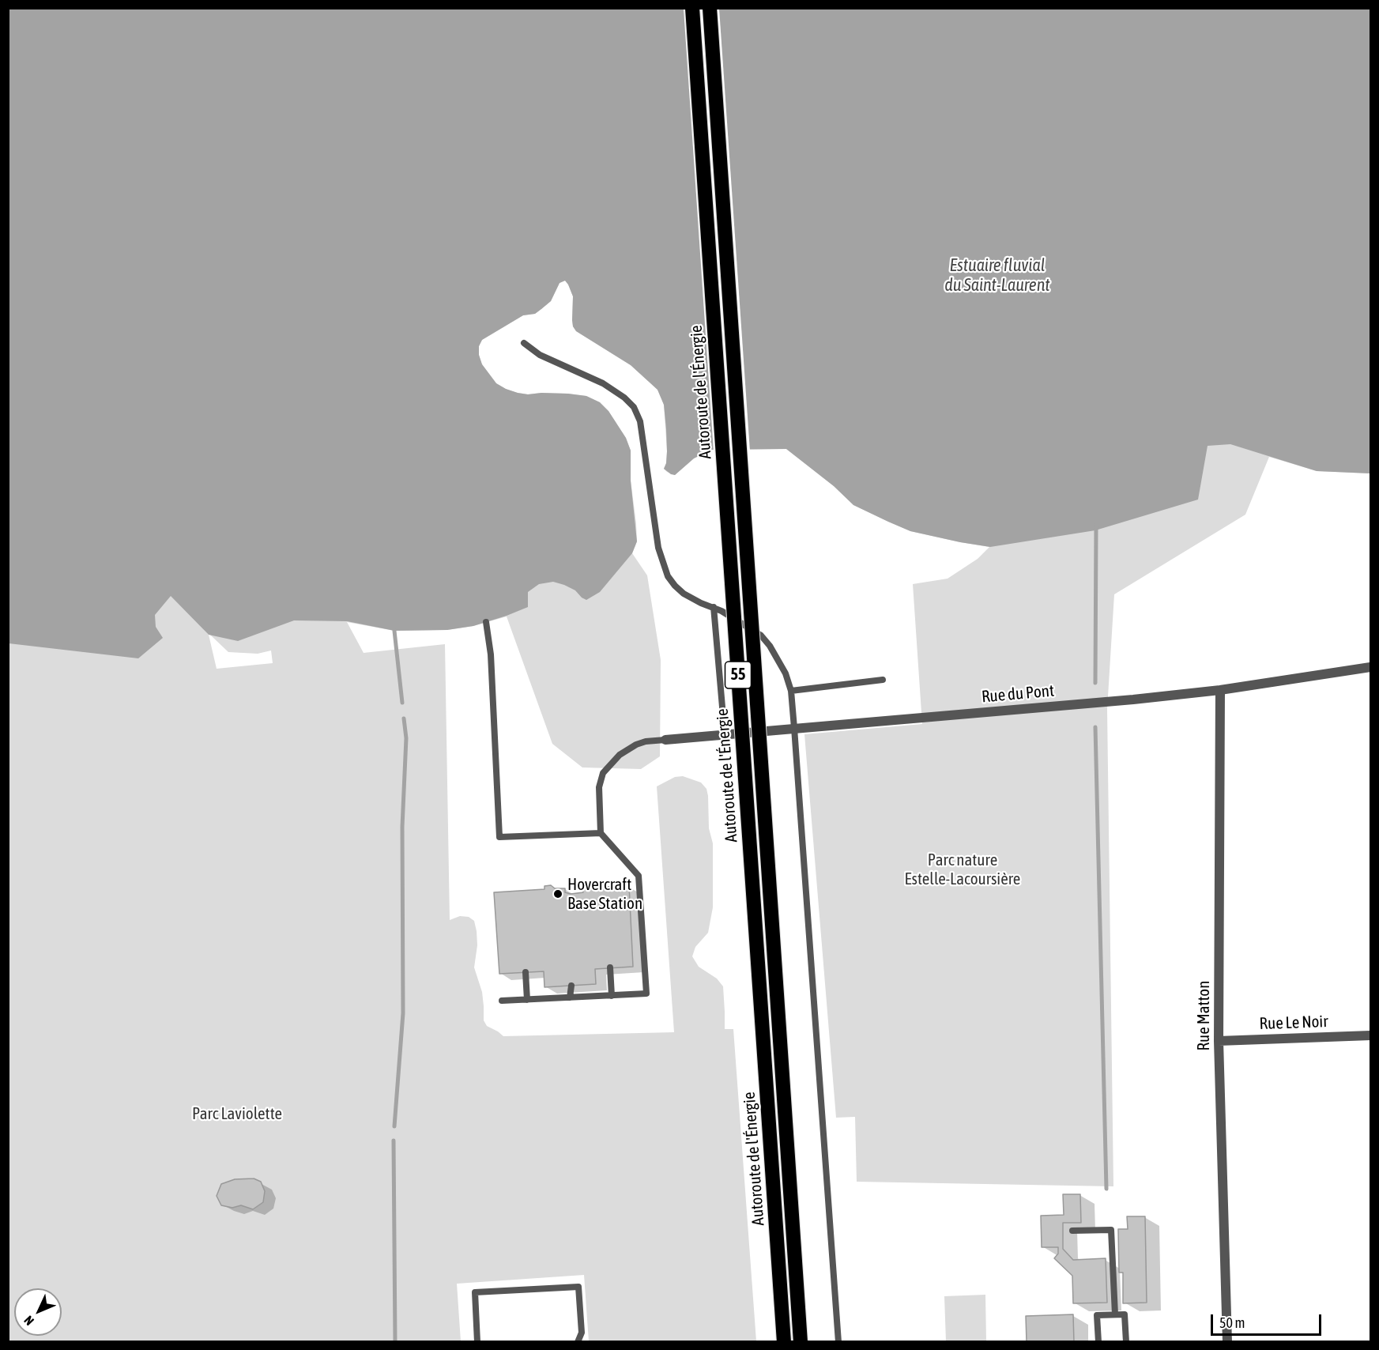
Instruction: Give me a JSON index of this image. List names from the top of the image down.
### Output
{
  "streets": {
    "highway": ["Autoroute de l'Énergie", "55"],
    "street": ["Rue du Pont", "Rue Matton", "Rue Le Noir"]
  },
  "crossings": [
    ["Rue du Pont", "Rue Matton"],
    ["Rue Matton", "Rue Le Noir"]
  ],
  "water": ["Estuaire fluvial du Saint-Laurent"],
  "parks": ["Parc nature Estelle-Lacoursière", "Parc Laviolette"],
  "places": ["Hovercraft Base Station"],
  "scale_bar": "50 m",
  "north": "bottom left"
}
